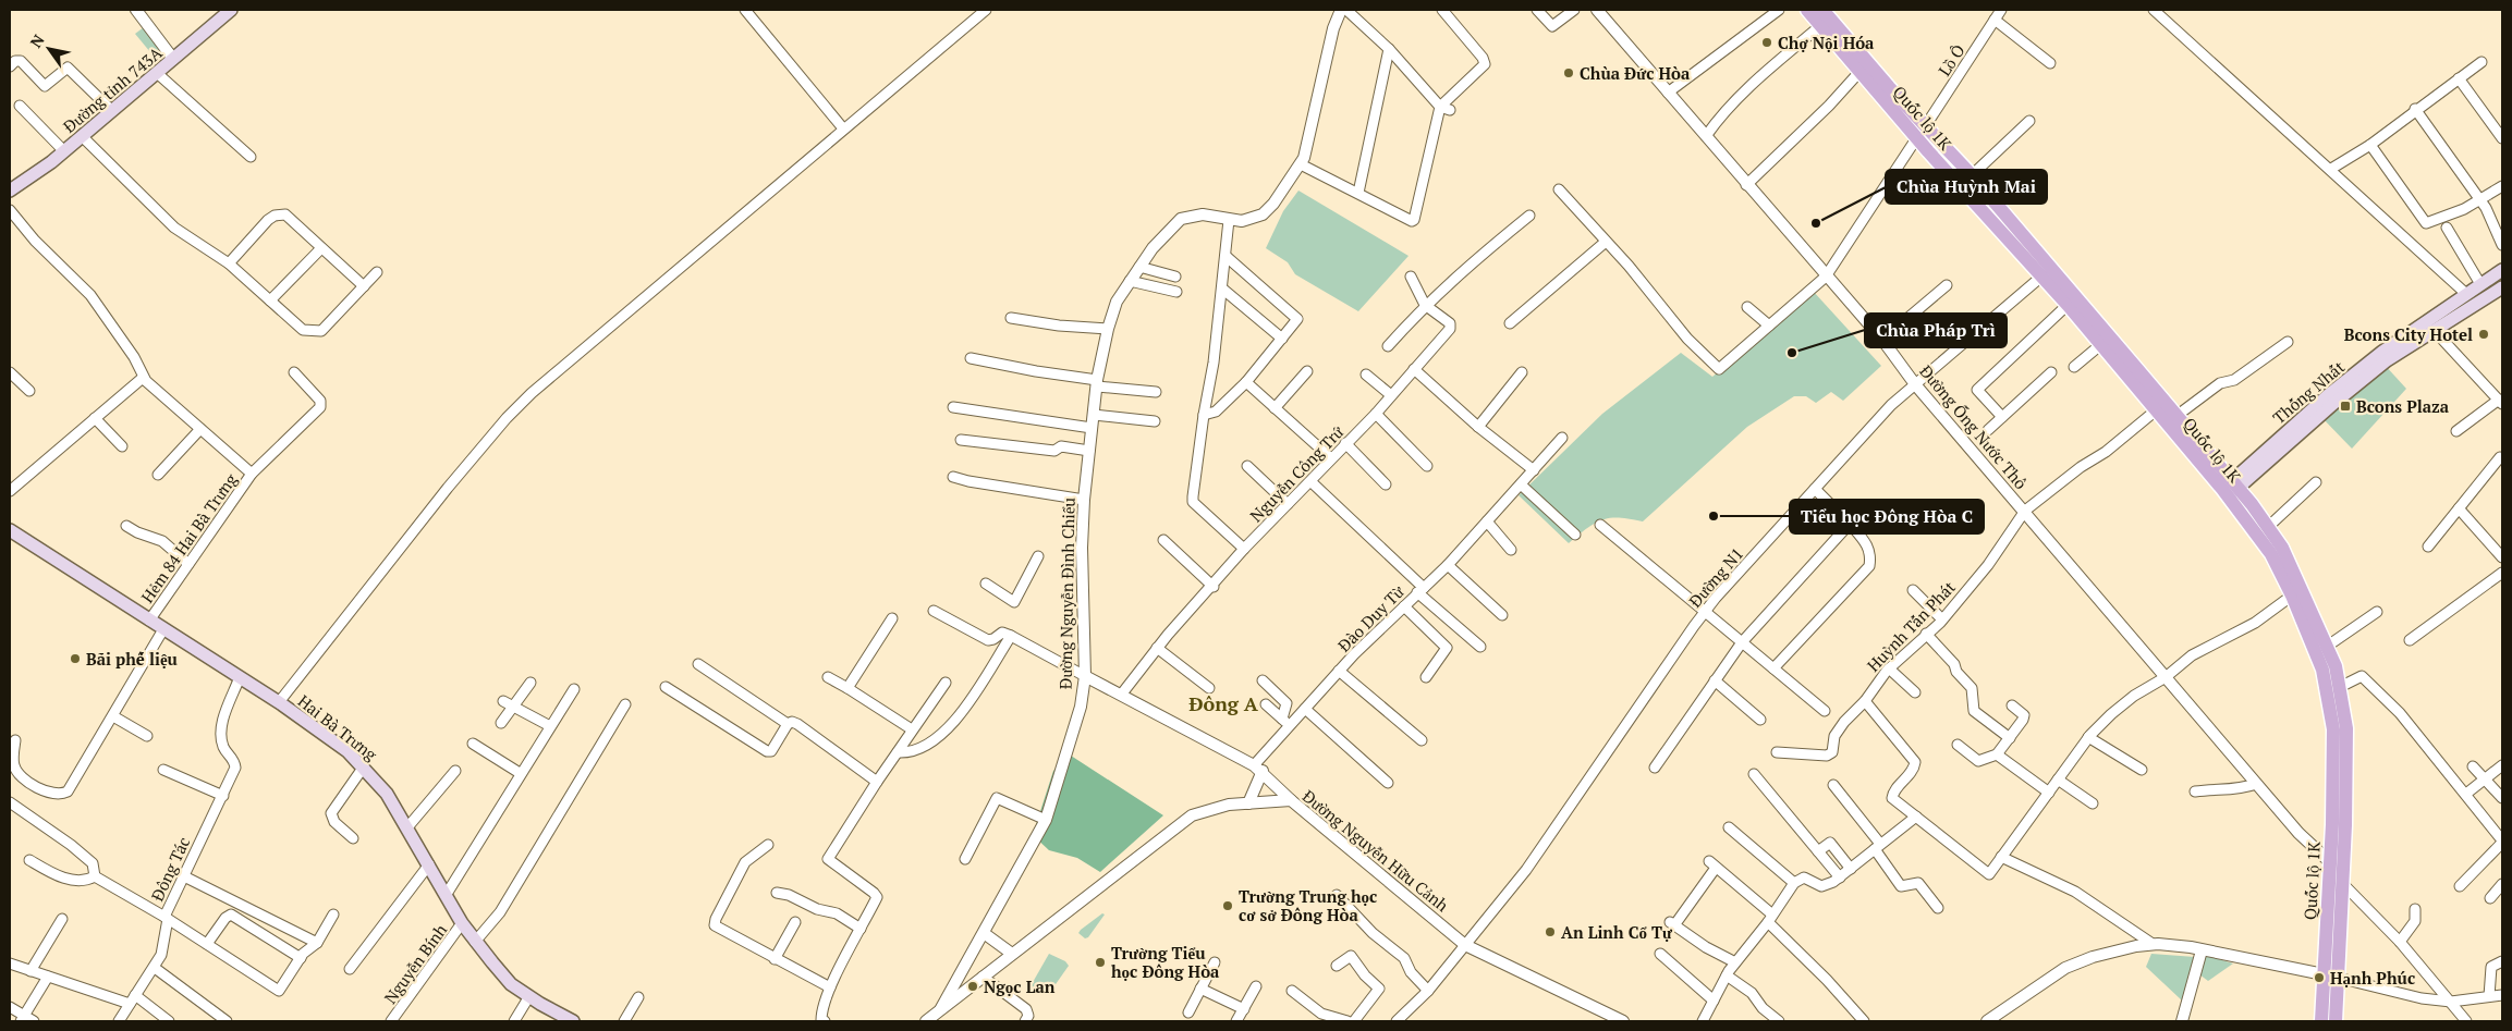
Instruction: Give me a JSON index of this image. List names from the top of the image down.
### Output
{
  "streets": {
    "main road": [
      "Đường tỉnh 743A",
      "Quốc lộ 1K",
      "Thống Nhất",
      "Hai Bà Trưng"
    ],
    "street": [
      "Lồ Ô",
      "Đường Ống Nước Thô",
      "Nguyễn Công Trứ",
      "Hẻm 84 Hai Bà Trưng",
      "Đường N1",
      "Đường Nguyễn Đình Chiểu",
      "Đào Duy Từ",
      "Huỳnh Tấn Phát",
      "Đường Nguyễn Hữu Cảnh",
      "Đông Tác",
      "Nguyễn Bính"
    ]
  },
  "crossings": [
    ["Lồ Ô", "Quốc lộ 1K"],
    ["Lồ Ô", "Đường Ống Nước Thô"],
    ["Quốc lộ 1K", "Thống Nhất"],
    ["Quốc lộ 1K", "Đường Ống Nước Thô"],
    ["Quốc lộ 1K", "Đường N1"],
    ["Quốc lộ 1K", "Huỳnh Tấn Phát"],
    ["Đường Ống Nước Thô", "Đường N1"],
    ["Đường Ống Nước Thô", "Huỳnh Tấn Phát"],
    ["Hẻm 84 Hai Bà Trưng", "Hai Bà Trưng"],
    ["Đường N1", "Đường Nguyễn Hữu Cảnh"],
    ["Đường Nguyễn Đình Chiểu", "Đường Nguyễn Hữu Cảnh"],
    ["Hai Bà Trưng", "Đông Tác"],
    ["Hai Bà Trưng", "Nguyễn Bính"]
  ],
  "districts": ["Đông A"],
  "places": {
    "other": [
      "Chợ Nội Hóa",
      "Chùa Đức Hòa",
      "Chùa Huỳnh Mai",
      "Bcons City Hotel",
      "Chùa Pháp Trì",
      "Tiểu học Đông Hòa C",
      "Bãi phế liệu",
      "Trường Trung học cơ sở Đông Hòa",
      "An Linh Cổ Tự",
      "Trường Tiểu học Đông Hòa",
      "Hạnh Phúc",
      "Ngọc Lan"
    ],
    "transit": ["Bcons Plaza"]
  },
  "north": "top left"
}
